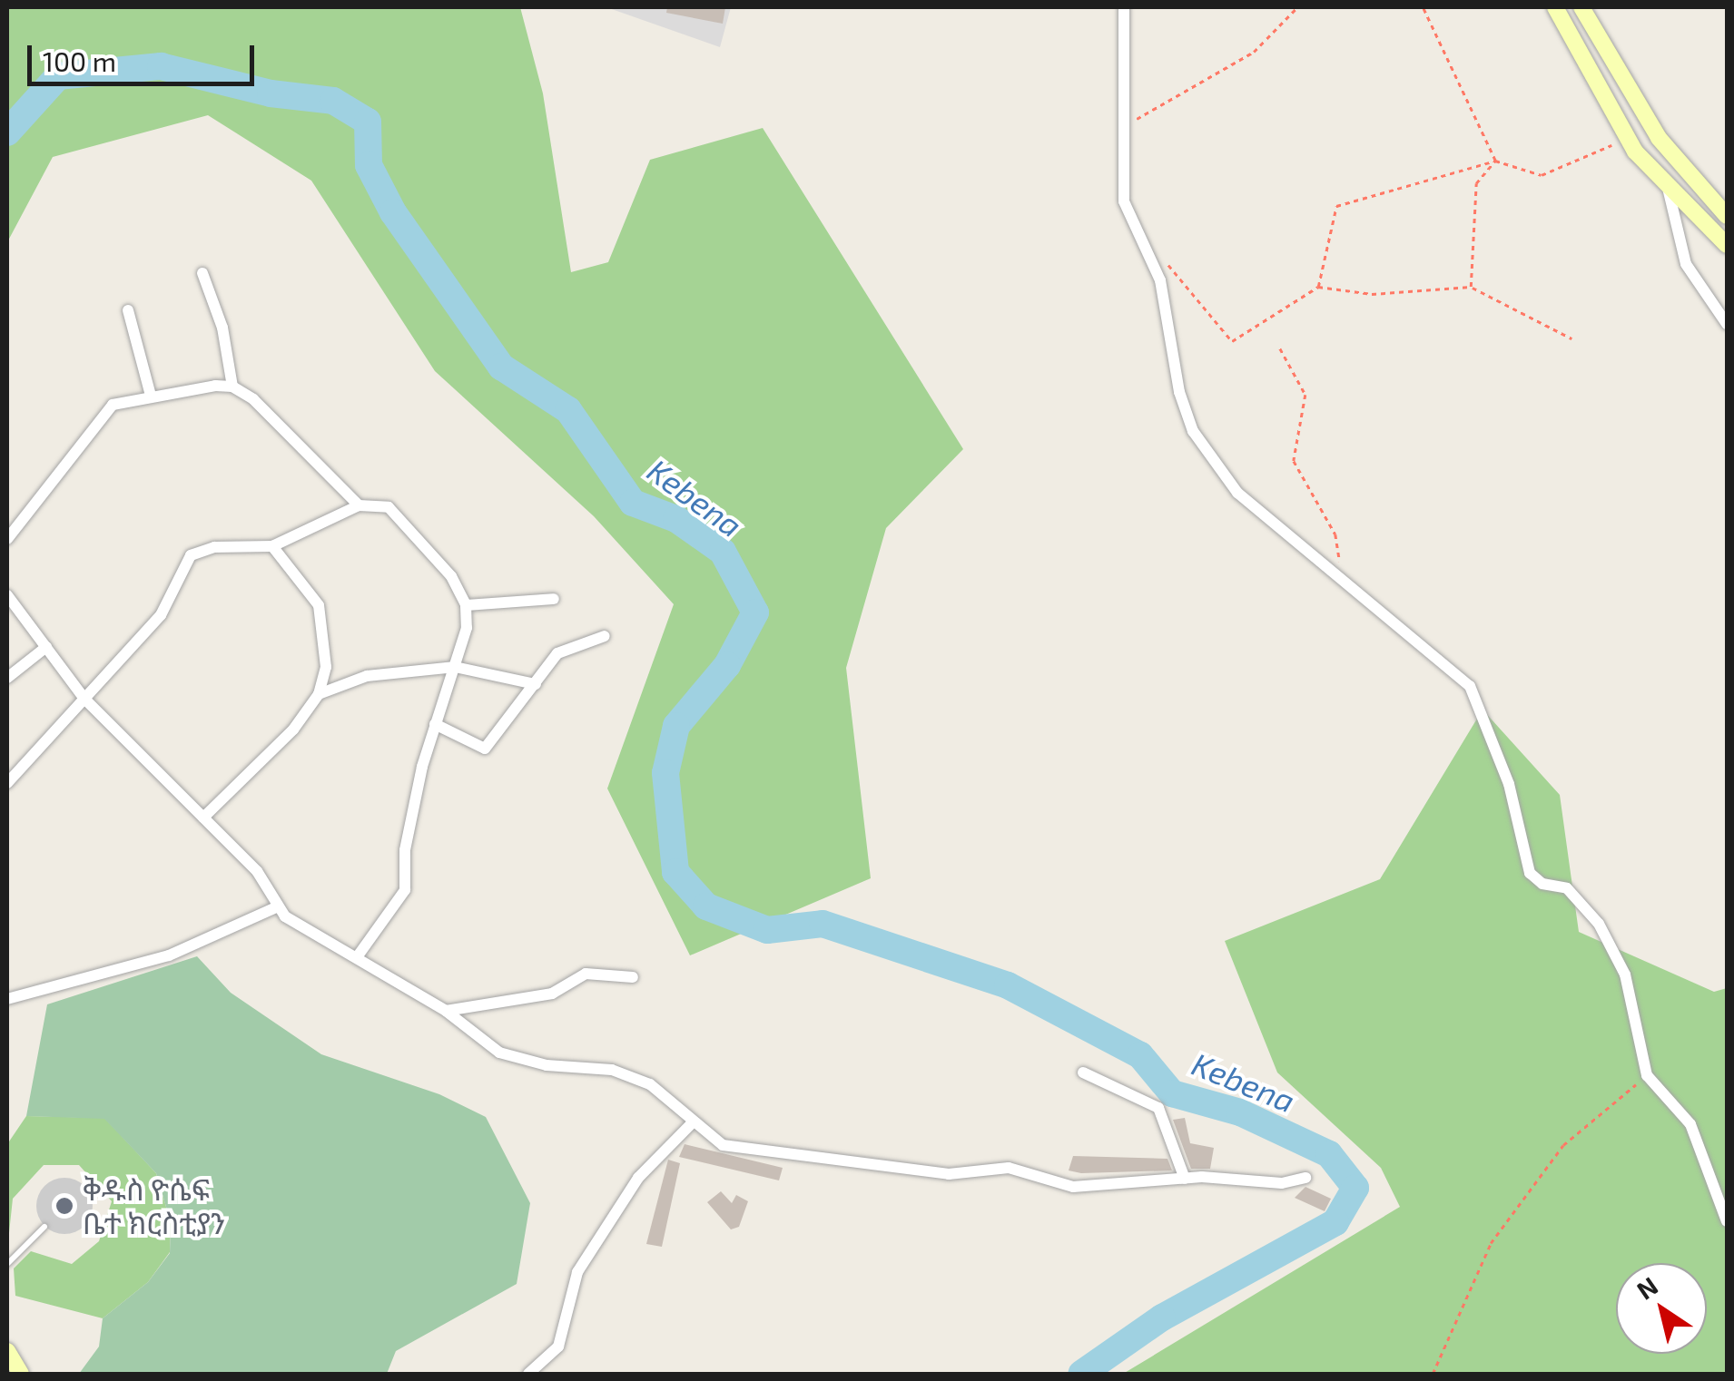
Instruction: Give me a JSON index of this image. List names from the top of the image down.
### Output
{
  "water": ["Kebena"],
  "places": ["ቅዱስ ዮሴፍ ቤተ ክርስቲያን"],
  "scale_bar": "100 m",
  "north": "top left"
}
